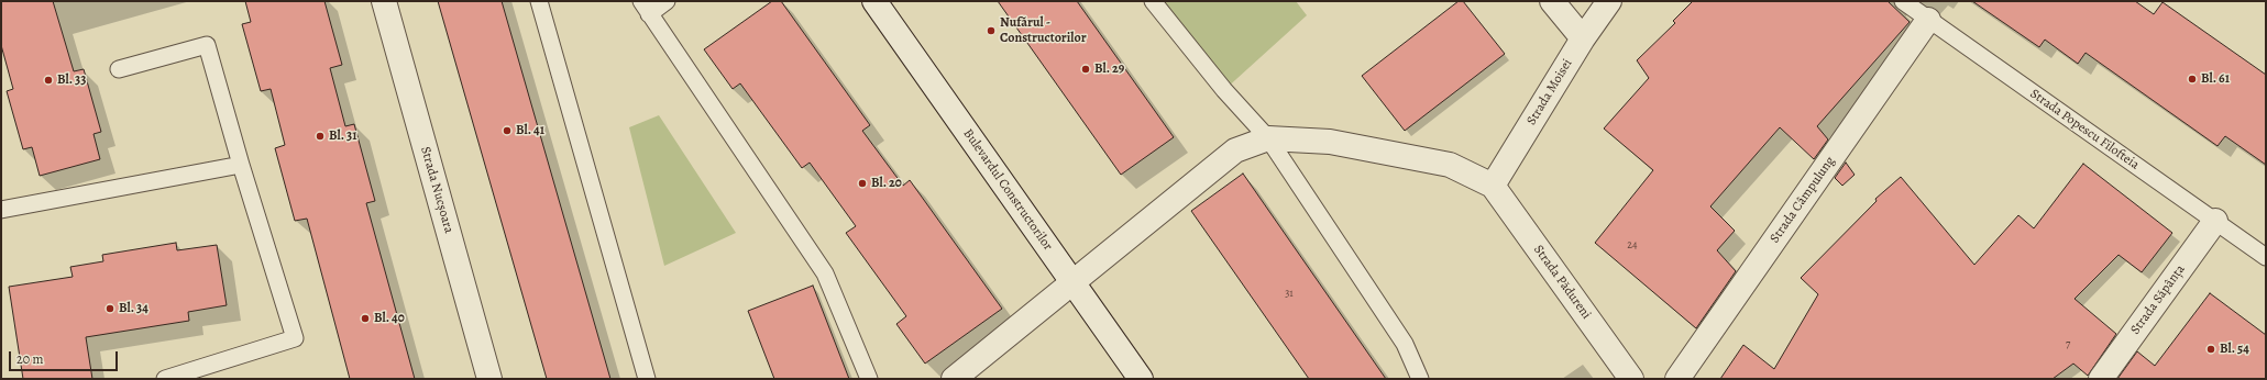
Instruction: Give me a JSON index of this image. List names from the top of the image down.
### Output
{
  "streets": {
    "street": [
      "Strada Moisei",
      "Strada Nucșoara",
      "Bulevardul Constructorilor",
      "Strada Câmpulung",
      "Strada Pădureni",
      "Strada Săpânța"
    ],
    "lane": ["Strada Popescu Filofteia"]
  },
  "crossings": [
    ["Strada Moisei", "Strada Pădureni"],
    ["Strada Popescu Filofteia", "Strada Câmpulung"],
    ["Strada Popescu Filofteia", "Strada Săpânța"]
  ],
  "places": [
    "Nufărul - Constructorilor",
    "Bl. 29",
    "Bl. 61",
    "Bl. 33",
    "Bl. 41",
    "Bl. 31",
    "Bl. 20",
    "Bl. 34",
    "Bl. 40",
    "Bl. 54"
  ],
  "house_numbers": ["24", "31", "7"],
  "scale_bar": "20 m"
}
